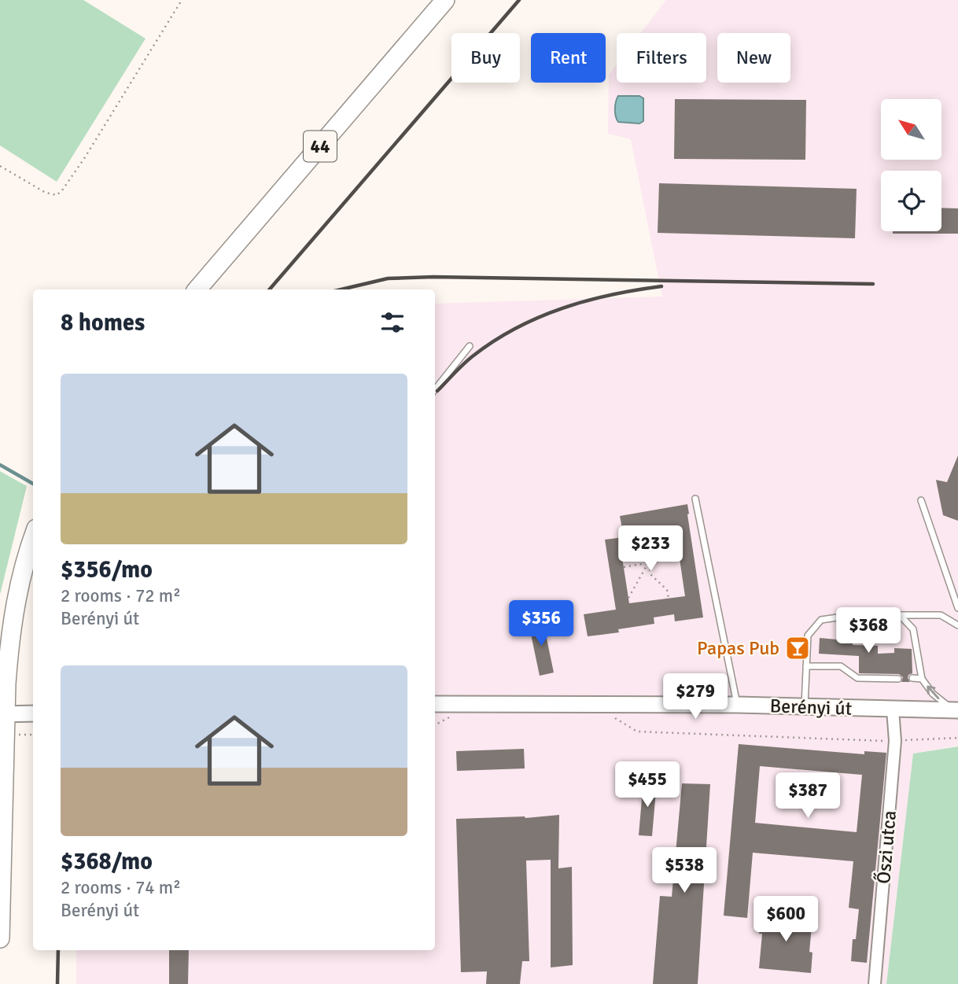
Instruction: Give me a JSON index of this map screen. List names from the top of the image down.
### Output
{
  "streets": {
    "main road": ["44"],
    "street": ["Berényi út", "Őszi utca"]
  },
  "crossings": [
    ["Berényi út", "Őszi utca"]
  ],
  "places": {
    "bar": ["Papas Pub"]
  },
  "north": "top left",
  "page": {
    "chip": [
      "Buy",
      "Rent",
      "Filters",
      "New"
    ],
    "heading": "8 homes",
    "list": [
      {
        "name": "$356/mo",
        "note": "2 rooms · 72 m² · Berényi út"
      },
      {
        "name": "$368/mo",
        "note": "2 rooms · 74 m² · Berényi út"
      }
    ],
    "price": [
      "$233",
      "$356",
      "$368",
      "$279",
      "$455",
      "$387",
      "$538",
      "$600"
    ]
  }
}
